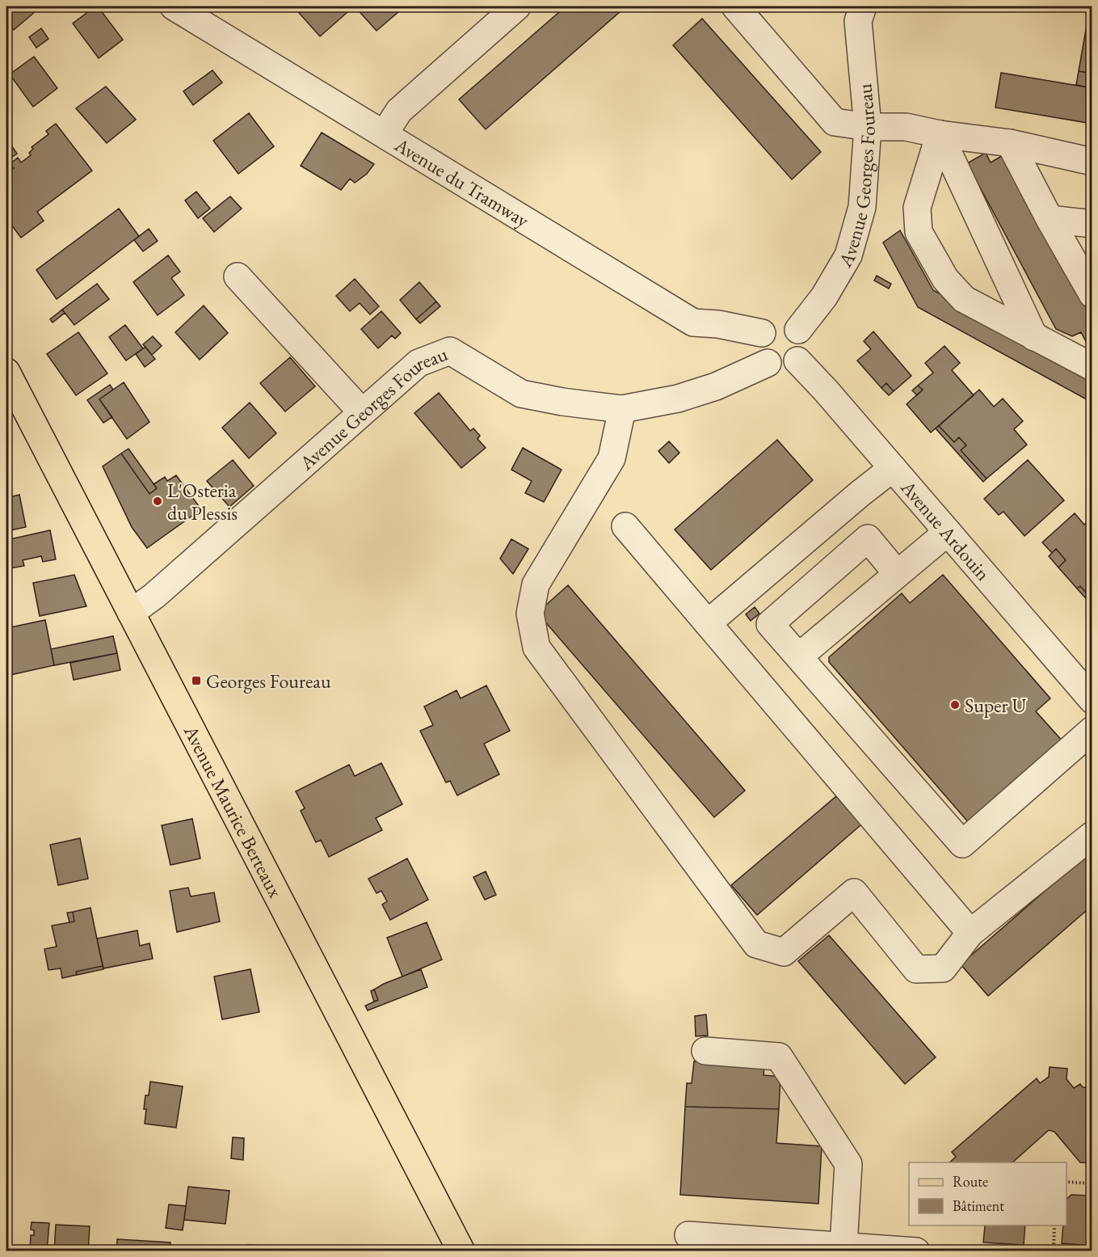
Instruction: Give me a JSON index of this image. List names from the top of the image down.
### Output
{
  "streets": {
    "main road": ["Avenue Maurice Berteaux"],
    "street": ["Avenue Georges Foureau", "Avenue du Tramway", "Avenue Ardouin"]
  },
  "crossings": [
    ["Avenue Georges Foureau", "Avenue du Tramway"],
    ["Avenue Georges Foureau", "Avenue Ardouin"],
    ["Avenue Georges Foureau", "Avenue Maurice Berteaux"],
    ["Avenue du Tramway", "Avenue Ardouin"]
  ],
  "places": {
    "other": ["L'Osteria du Plessis", "Super U"],
    "transit": ["Georges Foureau"]
  },
  "legend": ["Route", "Bâtiment"]
}
